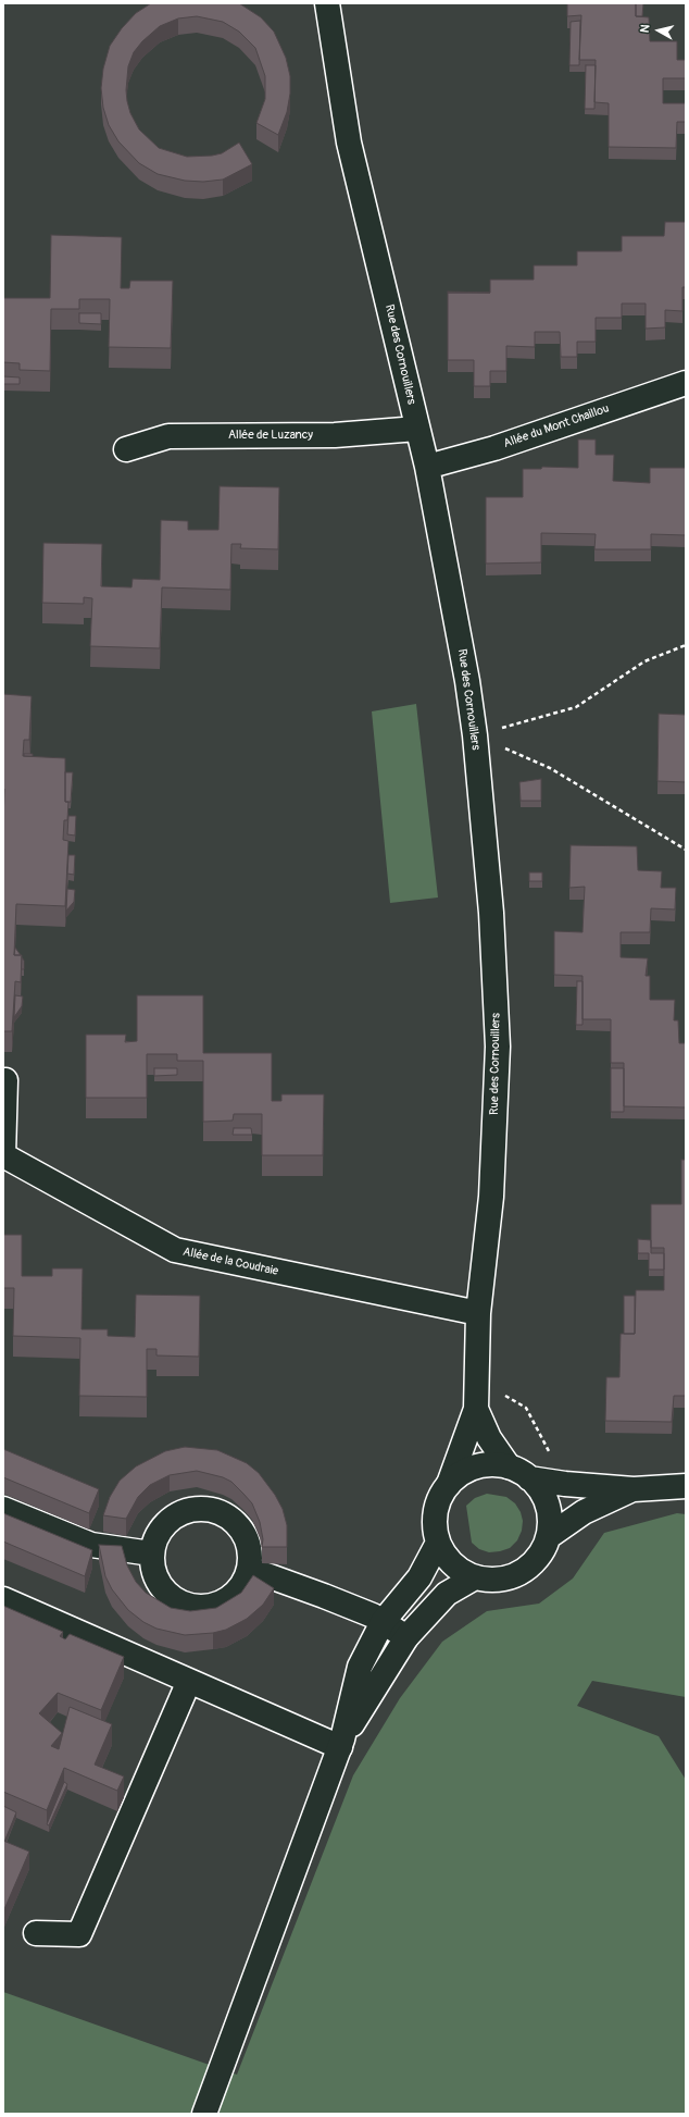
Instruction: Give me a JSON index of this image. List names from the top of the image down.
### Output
{
  "streets": {
    "street": [
      "Rue des Cornouillers",
      "Allée du Mont Chaillou",
      "Allée de Luzancy",
      "Allée de la Coudraie"
    ]
  },
  "crossings": [
    ["Rue des Cornouillers", "Allée du Mont Chaillou"],
    ["Rue des Cornouillers", "Allée de Luzancy"],
    ["Rue des Cornouillers", "Allée de la Coudraie"]
  ],
  "north": "left"
}
